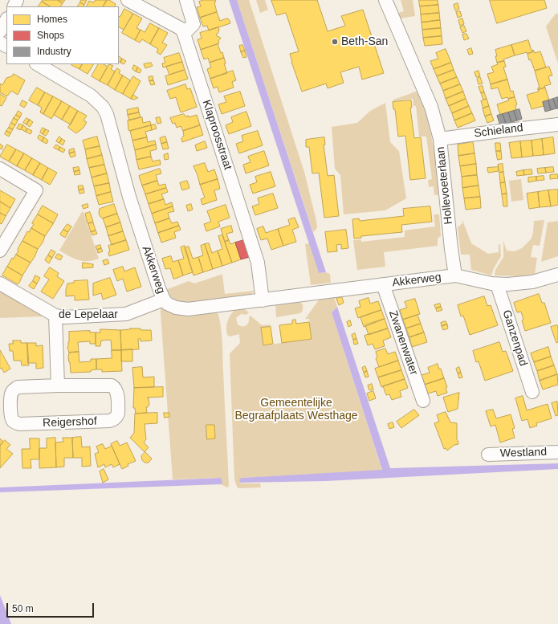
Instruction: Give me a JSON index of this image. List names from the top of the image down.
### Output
{
  "streets": {
    "street": [
      "Schieland",
      "Klaproosstraat",
      "Hollevoeterlaan",
      "Akkerweg",
      "de Lepelaar",
      "Ganzenpad",
      "Zwanenwater",
      "Reigershof",
      "Westland"
    ]
  },
  "crossings": [
    ["Schieland", "Hollevoeterlaan"],
    ["Klaproosstraat", "Akkerweg"],
    ["Hollevoeterlaan", "Akkerweg"],
    ["Akkerweg", "de Lepelaar"],
    ["Akkerweg", "Zwanenwater"]
  ],
  "parks": ["Gemeentelijke Begraafplaats Westhage"],
  "places": ["Beth-San"],
  "legend": ["Homes", "Shops", "Industry"],
  "scale_bar": "50 m"
}
